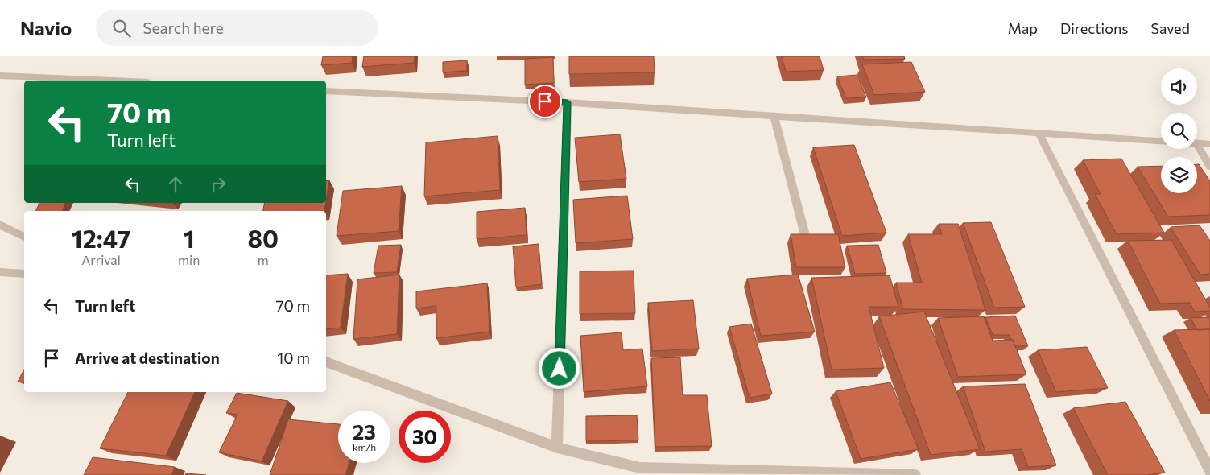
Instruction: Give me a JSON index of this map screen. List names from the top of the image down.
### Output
{
  "page": {
    "header": "Navio",
    "search": "Search here",
    "nav": ["Map", "Directions", "Saved"],
    "turn": ["70 m", "Turn left"],
    "eta": [
      "12:47",
      "Arrival",
      "1",
      "min",
      "80",
      "m"
    ],
    "list": [
      {
        "name": "Turn left",
        "value": "70 m"
      },
      {
        "name": "Arrive at destination",
        "value": "10 m"
      }
    ],
    "speed": "23 km/h",
    "limit": "30"
  }
}
